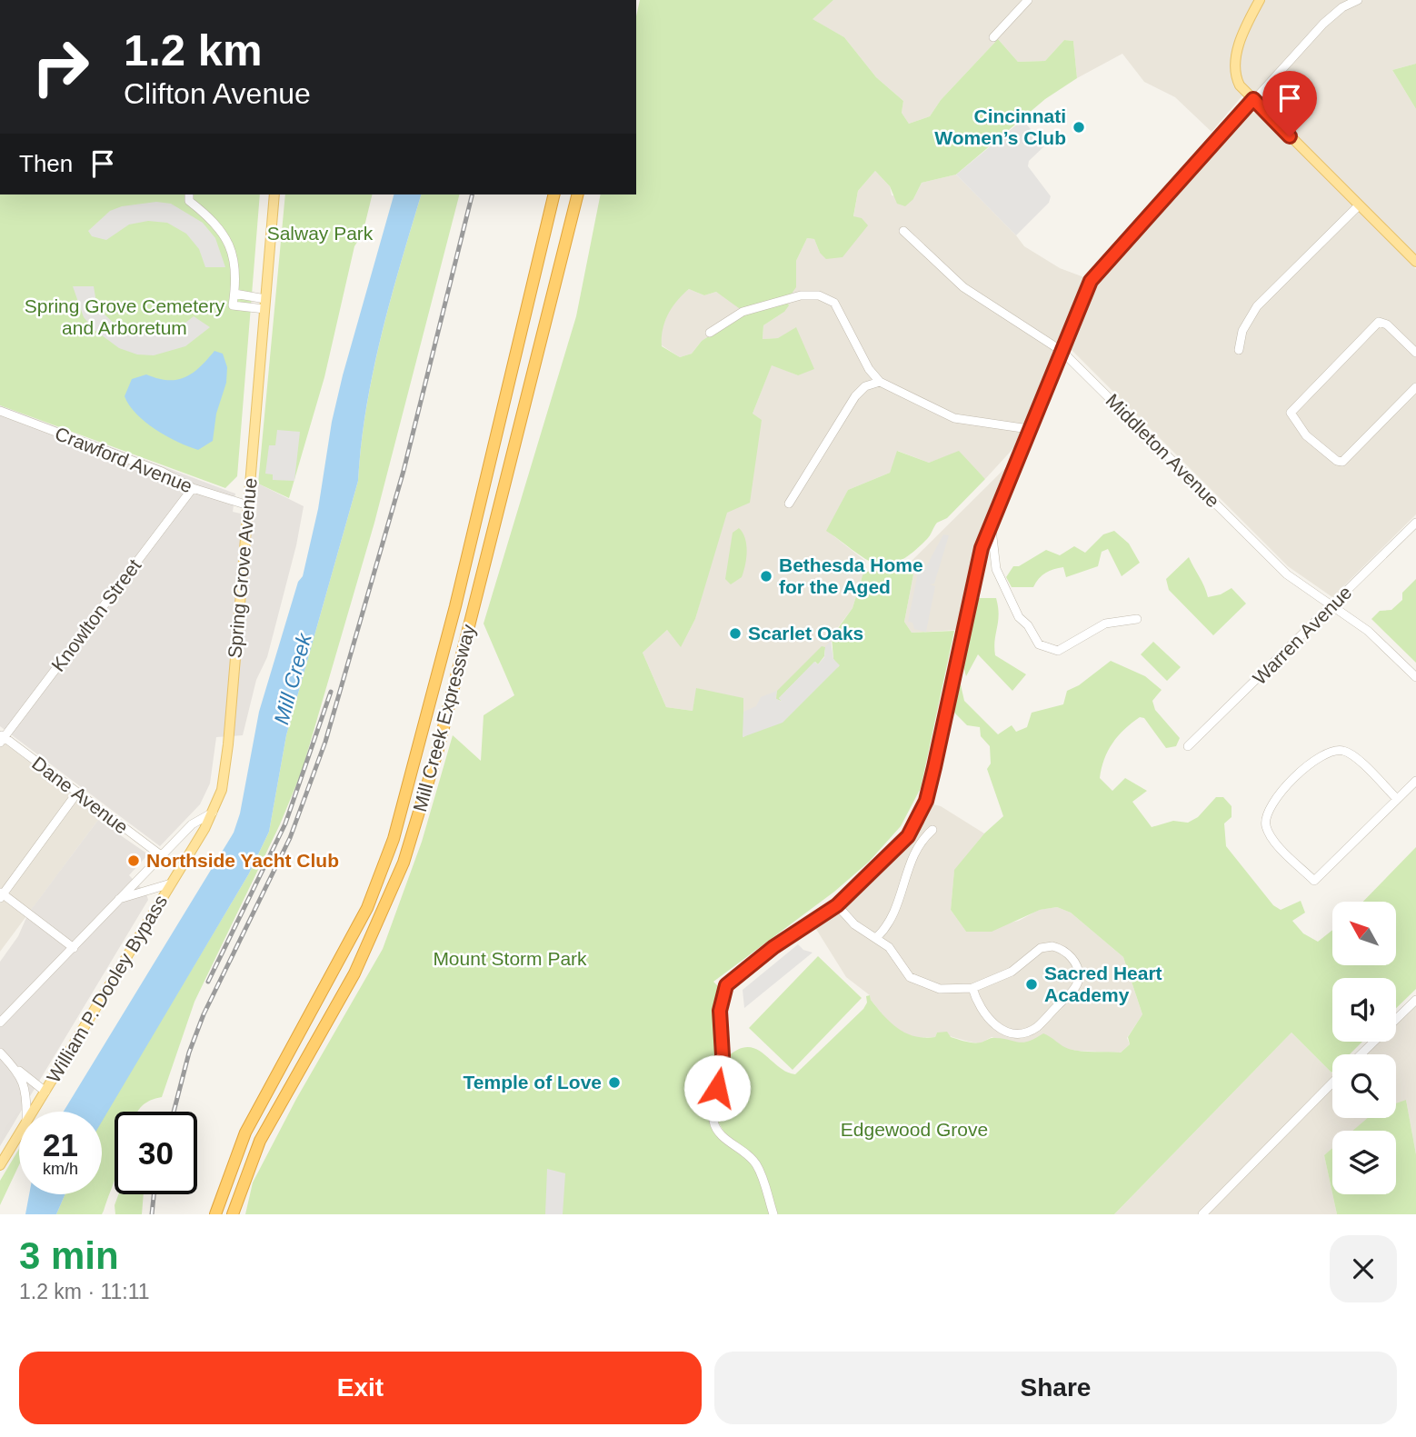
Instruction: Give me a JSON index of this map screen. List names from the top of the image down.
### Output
{
  "streets": {
    "highway": ["Mill Creek Expressway"],
    "main road": ["Spring Grove Avenue", "William P. Dooley Bypass"],
    "street": [
      "Middleton Avenue",
      "Crawford Avenue",
      "Knowlton Street",
      "Warren Avenue",
      "Dane Avenue"
    ]
  },
  "crossings": [
    ["Middleton Avenue", "Warren Avenue"],
    ["Crawford Avenue", "Spring Grove Avenue"],
    ["Crawford Avenue", "Knowlton Street"],
    ["Spring Grove Avenue", "William P. Dooley Bypass"],
    ["Knowlton Street", "Dane Avenue"]
  ],
  "water": ["Mill Creek"],
  "parks": [
    "Salway Park",
    "Spring Grove Cemetery and Arboretum",
    "Mount Storm Park",
    "Edgewood Grove"
  ],
  "places": [
    "Cincinnati Women’s Club",
    "Bethesda Home for the Aged",
    "Scarlet Oaks",
    "Northside Yacht Club",
    "Sacred Heart Academy",
    "Temple of Love"
  ],
  "north": "top left",
  "page": {
    "turn": ["1.2 km", "Clifton Avenue"],
    "then": "Then",
    "speed": "21 km/h",
    "limit": "30",
    "heading": ["3 min", "1.2 km · 11:11"],
    "buttons": ["Exit", "Share"]
  }
}
